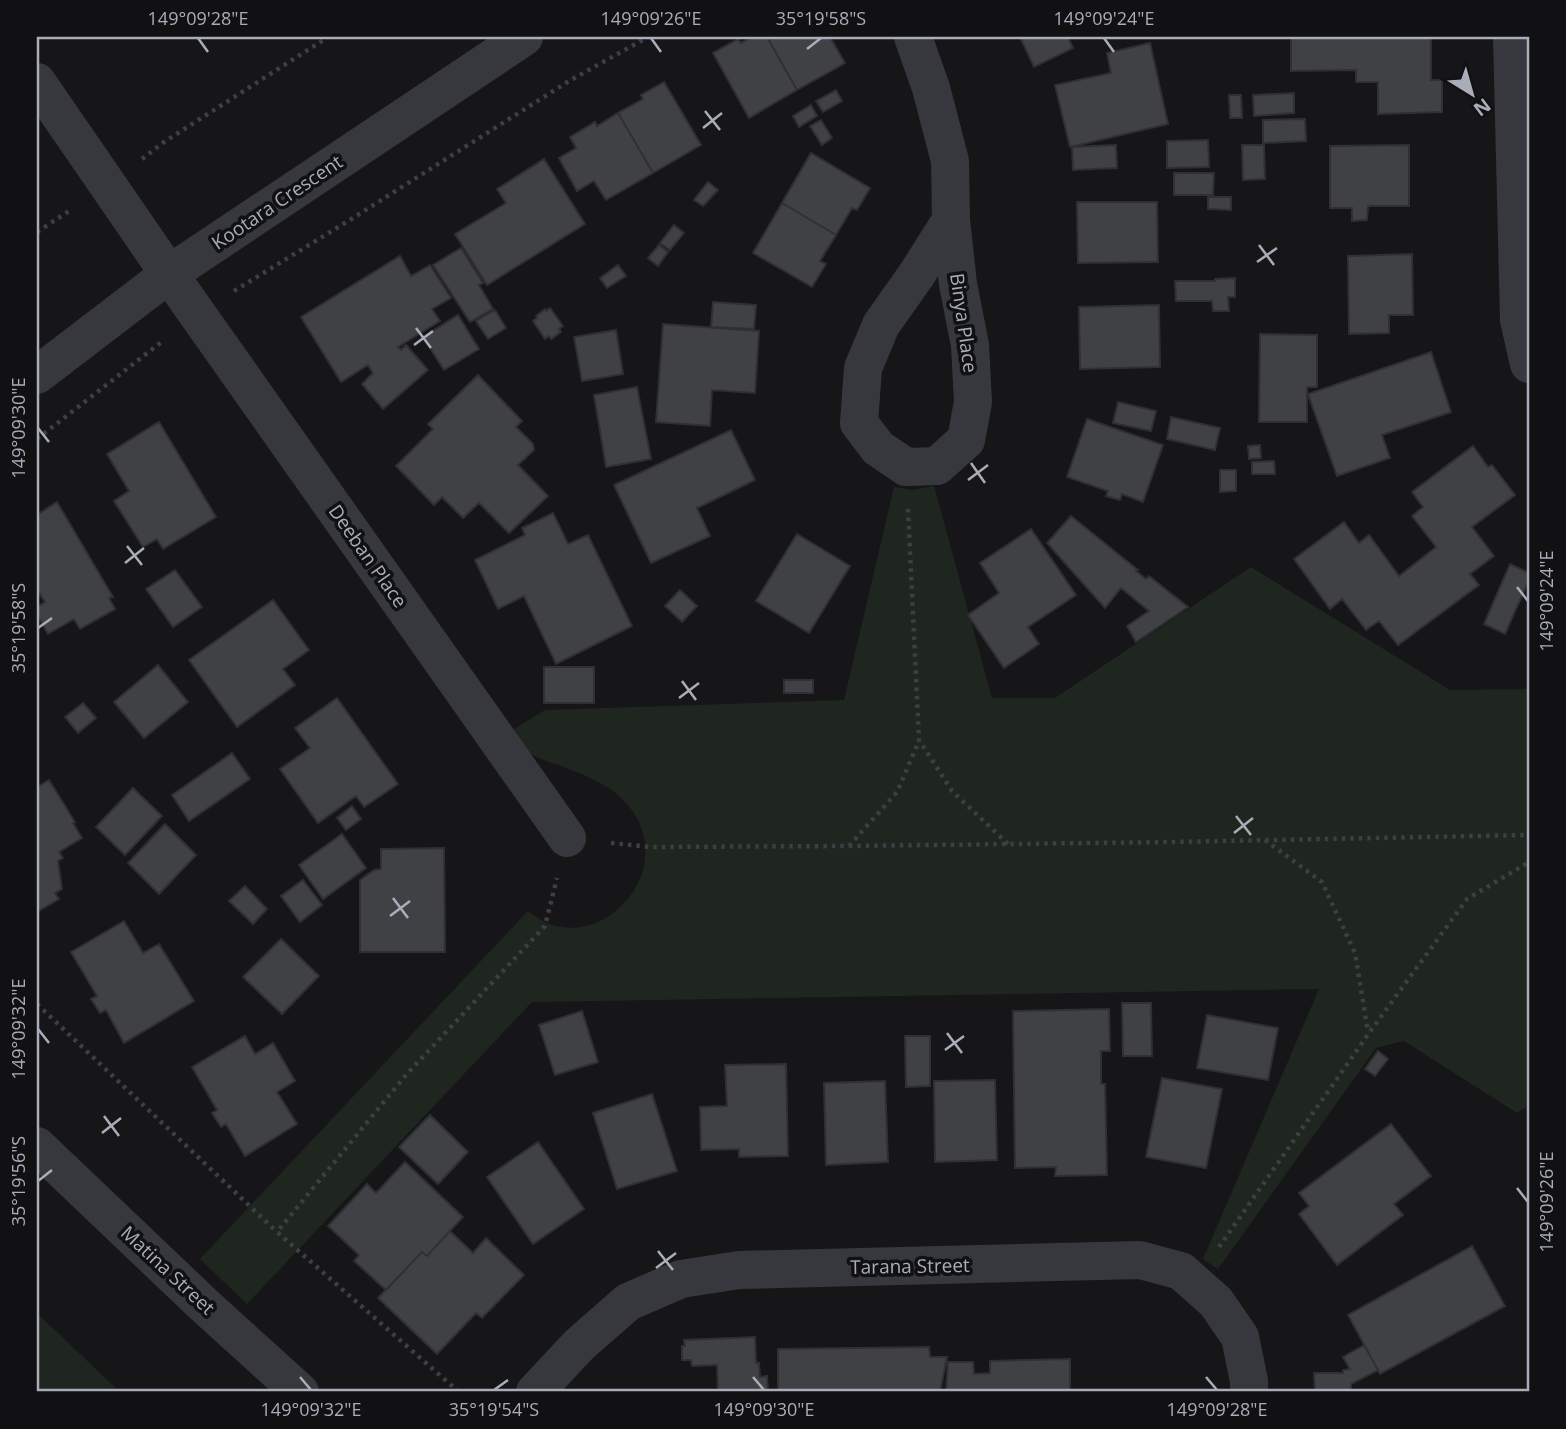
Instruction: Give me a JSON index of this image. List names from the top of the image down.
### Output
{
  "streets": {
    "street": [
      "Kootara Crescent",
      "Binya Place",
      "Deeban Place",
      "Tarana Street",
      "Matina Street"
    ]
  },
  "crossings": [
    ["Kootara Crescent", "Deeban Place"]
  ],
  "north": "bottom right",
  "coordinates": [
    "149°09'28\"E",
    "149°09'26\"E",
    "35°19'58\"S",
    "149°09'24\"E",
    "149°09'30\"E",
    "149°09'32\"E",
    "35°19'56\"S",
    "35°19'54\"S"
  ]
}
